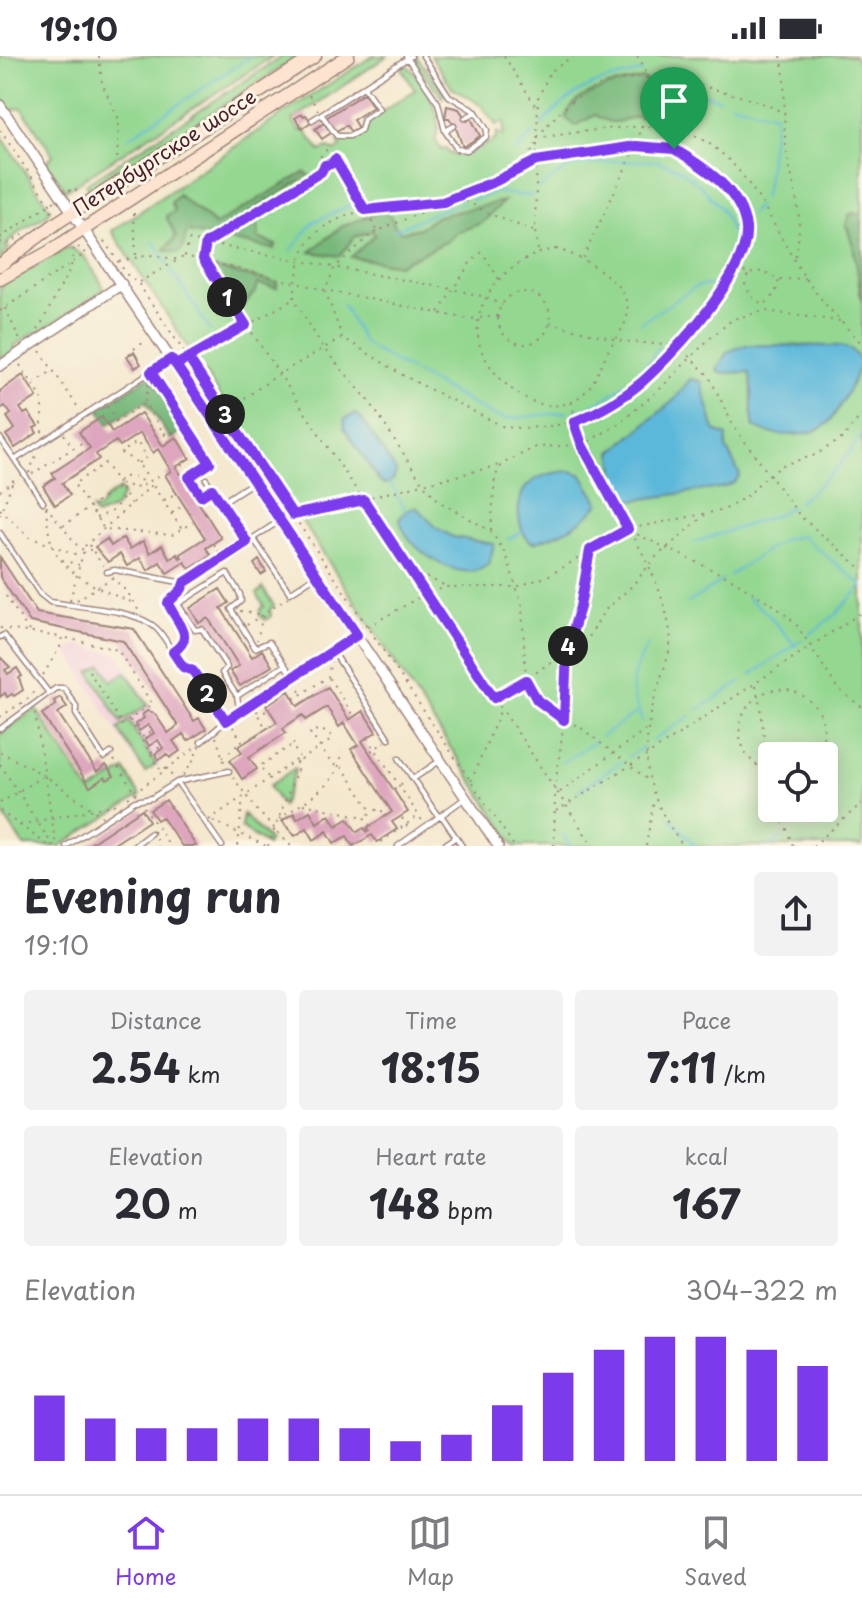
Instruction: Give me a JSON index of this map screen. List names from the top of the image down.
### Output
{
  "streets": {
    "main road": ["Петербургское шоссе"]
  },
  "page": {
    "status": "19:10",
    "pins": [
      "1",
      "3",
      "4",
      "2"
    ],
    "heading": ["Evening run", "19:10"],
    "stats": [
      ["Distance", "2.54 km"],
      ["Time", "18:15"],
      ["Pace", "7:11 /km"],
      ["Elevation", "20 m"],
      ["Heart rate", "148 bpm"],
      ["kcal", "167"]
    ],
    "chart": ["Elevation", "304–322 m"],
    "tabs": ["Home", "Map", "Saved"]
  }
}
